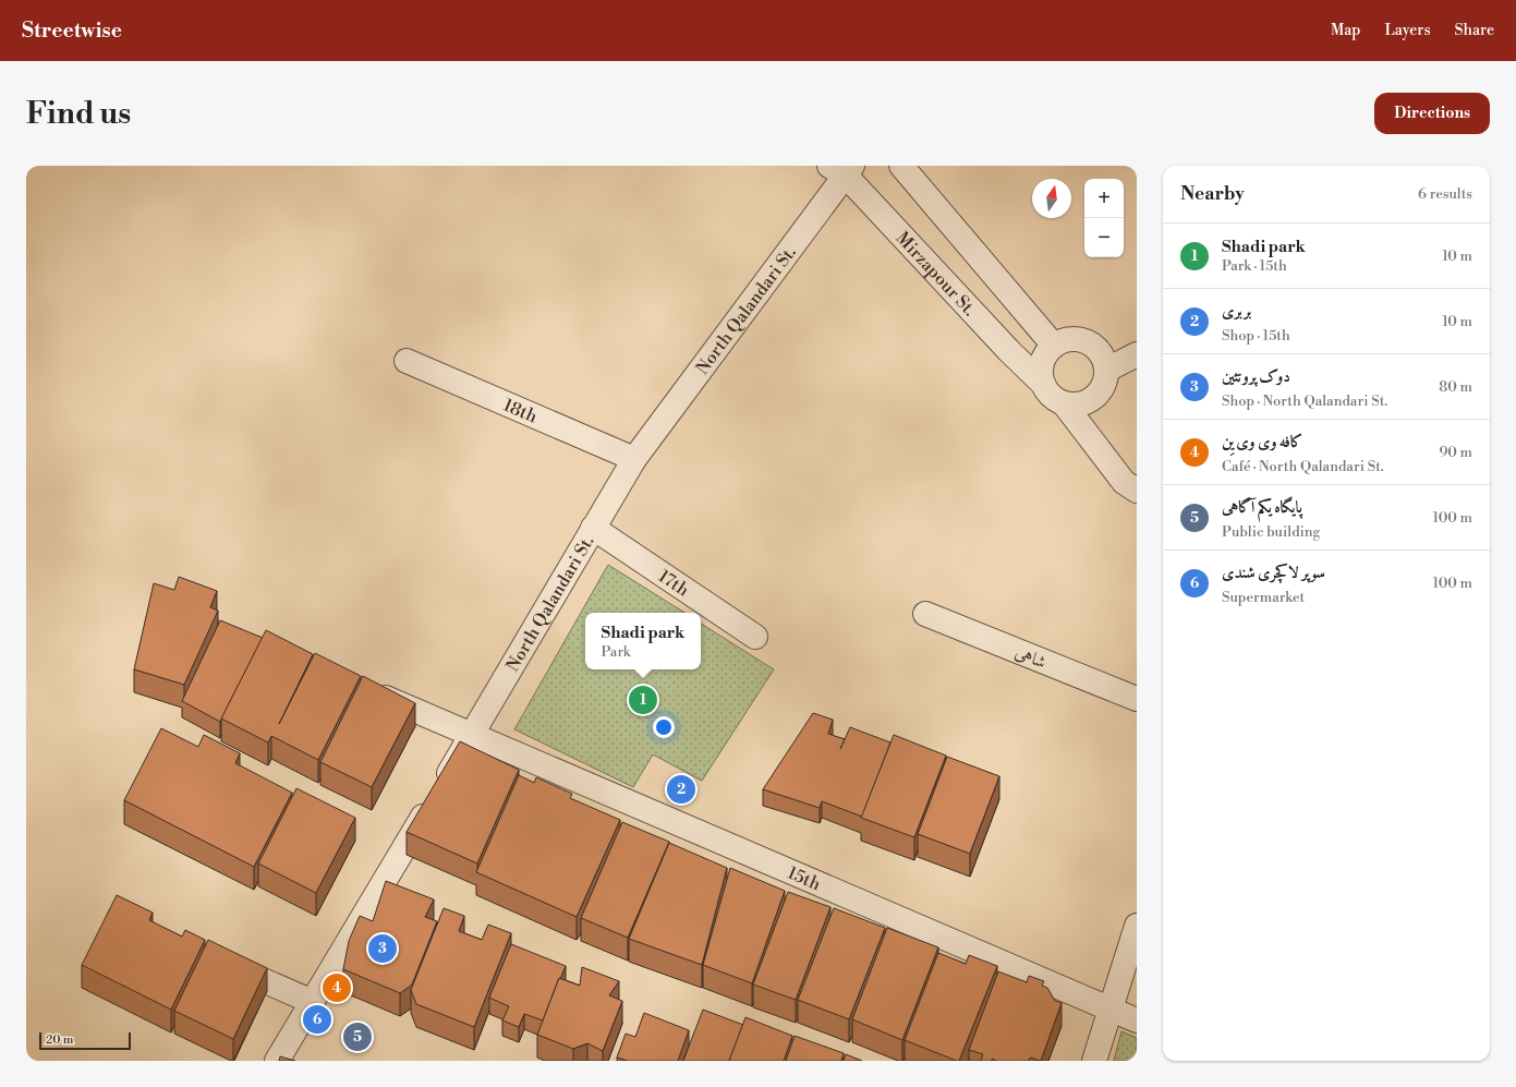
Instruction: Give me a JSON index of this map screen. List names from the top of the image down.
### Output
{
  "streets": {
    "street": [
      "Mirzapour St.",
      "North Qalandari St.",
      "18th",
      "17th",
      "شاهی",
      "15th"
    ]
  },
  "crossings": [
    ["Mirzapour St.", "North Qalandari St."],
    ["North Qalandari St.", "18th"],
    ["North Qalandari St.", "17th"],
    ["North Qalandari St.", "15th"]
  ],
  "scale_bar": "20 m",
  "north": "top",
  "page": {
    "header": "Streetwise",
    "nav": ["Map", "Layers", "Share"],
    "buttons": "Directions",
    "title": "Find us",
    "heading": ["Nearby", "6 results"],
    "map_buttons": ["+", "−"],
    "list": [
      {
        "mark": "1",
        "name": "Shadi park",
        "note": "Park · 15th",
        "value": "10 m"
      },
      {
        "mark": "2",
        "name": "بربری",
        "note": "Shop · 15th",
        "value": "10 m"
      },
      {
        "mark": "3",
        "name": "دوک پروتئین",
        "note": "Shop · North Qalandari St.",
        "value": "80 m"
      },
      {
        "mark": "4",
        "name": "کافه وی وی یِن",
        "note": "Café · North Qalandari St.",
        "value": "90 m"
      },
      {
        "mark": "5",
        "name": "پایگاه یکم آگاهی",
        "note": "Public building",
        "value": "100 m"
      },
      {
        "mark": "6",
        "name": "سوپر لاکچری شندی",
        "note": "Supermarket",
        "value": "100 m"
      }
    ],
    "popup": ["Shadi park", "Park"],
    "pins": [
      "1",
      "2",
      "3",
      "4",
      "6",
      "5"
    ],
    "scale": "20 m"
  }
}
